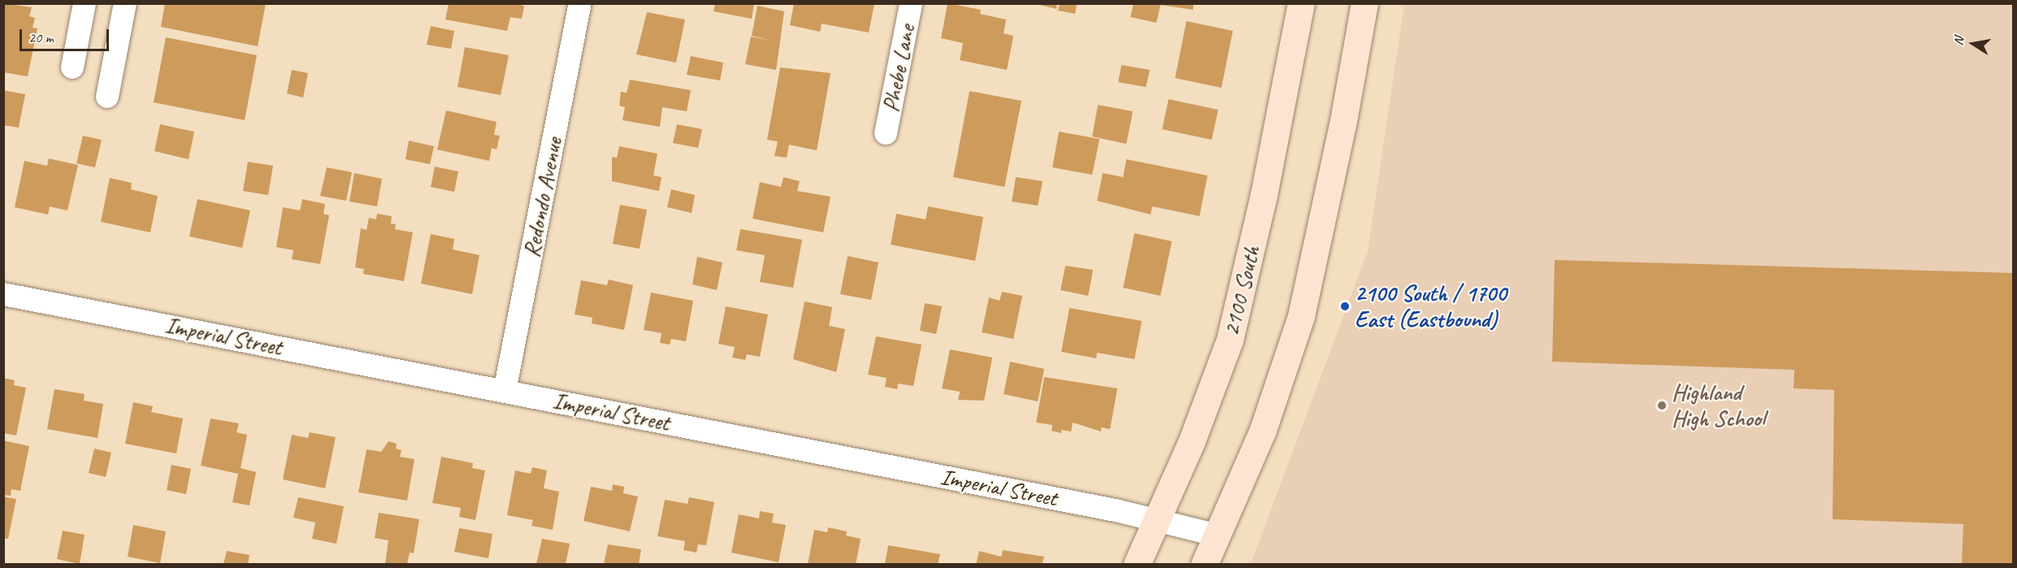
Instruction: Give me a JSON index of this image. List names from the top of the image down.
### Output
{
  "streets": {
    "main road": ["2100 South"],
    "street": ["Phebe Lane", "Redondo Avenue", "Imperial Street"]
  },
  "crossings": [
    ["Redondo Avenue", "Imperial Street"],
    ["2100 South", "Imperial Street"]
  ],
  "places": ["2100 South / 1700 East (Eastbound)", "Highland High School"],
  "scale_bar": "20 m",
  "north": "left"
}
